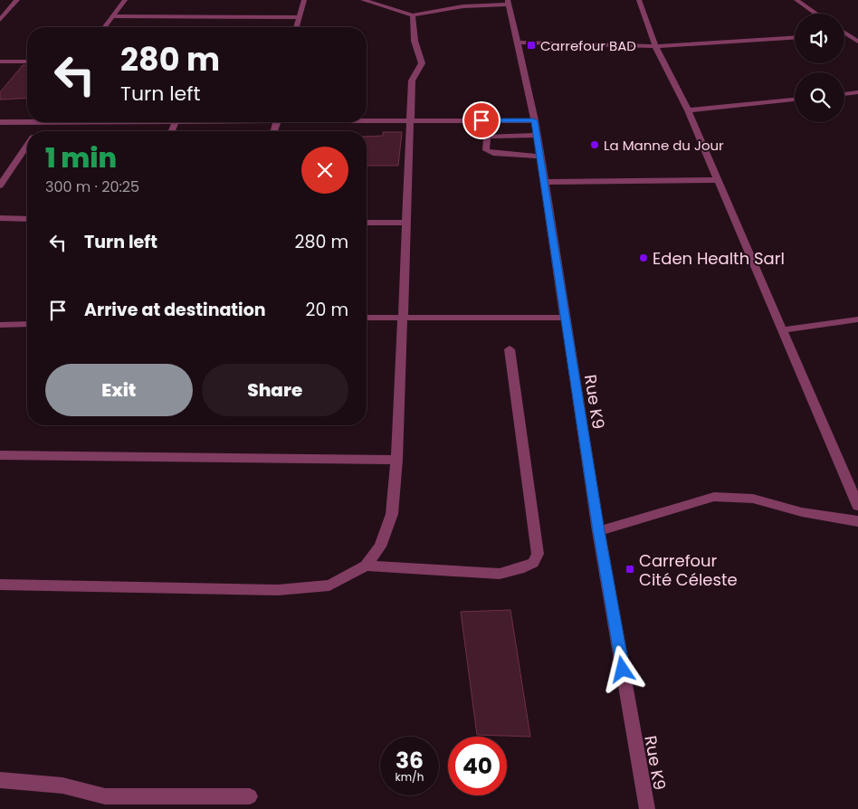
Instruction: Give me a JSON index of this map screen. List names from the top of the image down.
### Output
{
  "streets": {
    "street": ["Rue K9"]
  },
  "places": {
    "transit": ["Carrefour BAD", "Carrefour Cité Céleste"],
    "other": ["La Manne du Jour", "Eden Health Sarl"]
  },
  "page": {
    "turn": ["280 m", "Turn left"],
    "heading": ["1 min", "300 m · 20:25"],
    "list": [
      {
        "name": "Turn left",
        "value": "280 m"
      },
      {
        "name": "Arrive at destination",
        "value": "20 m"
      }
    ],
    "buttons": ["Exit", "Share"],
    "speed": "36 km/h",
    "limit": "40"
  }
}
